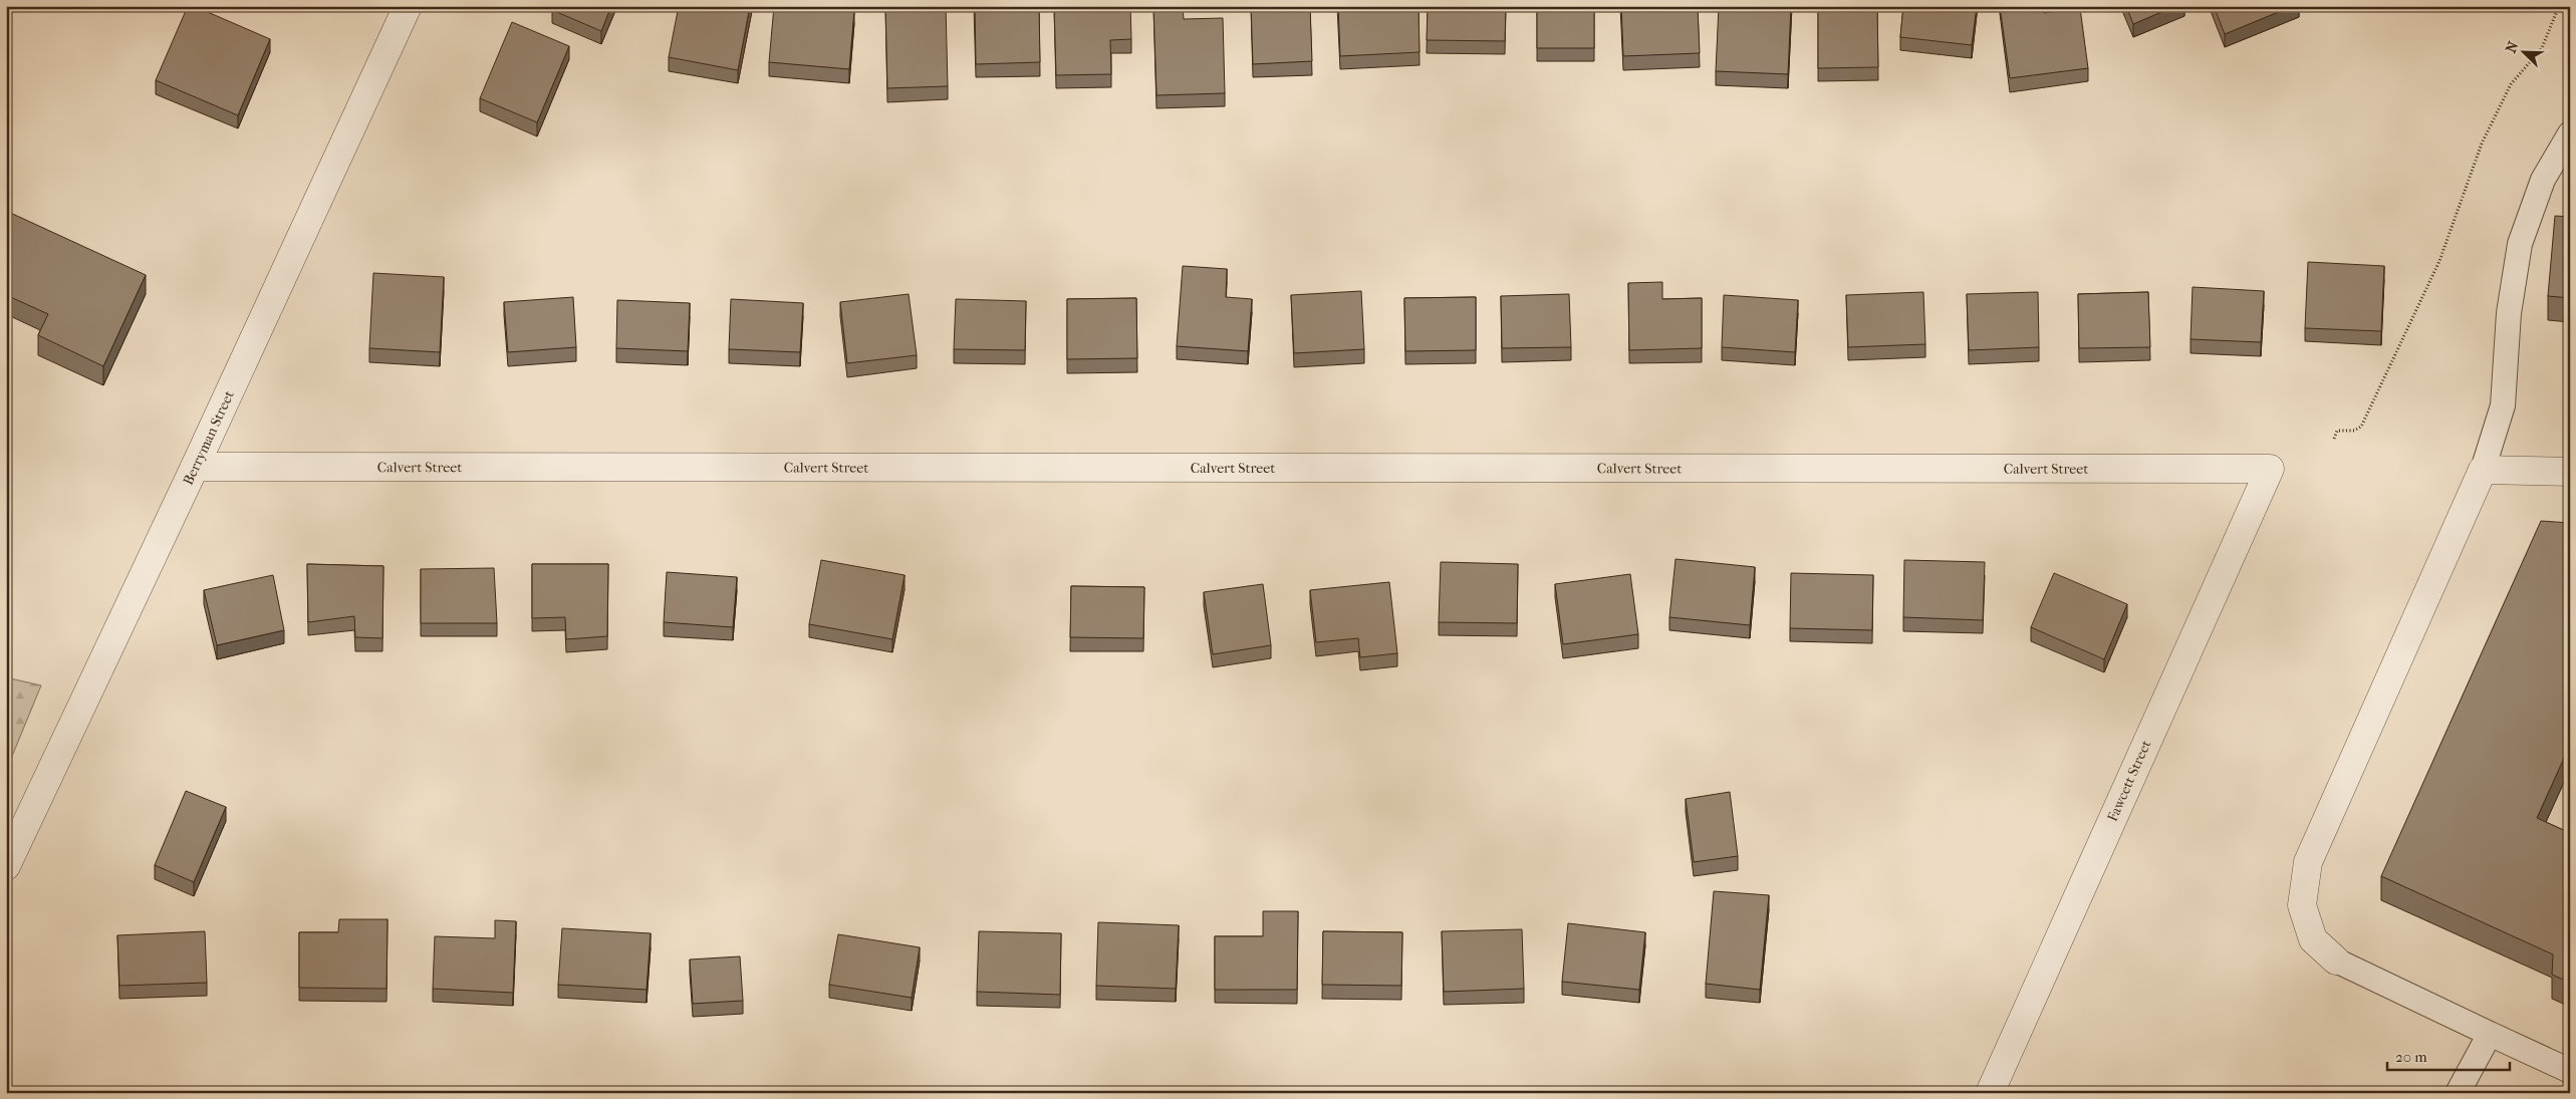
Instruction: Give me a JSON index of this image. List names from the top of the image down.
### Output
{
  "streets": {
    "street": ["Berryman Street", "Calvert Street", "Fawcett Street"]
  },
  "crossings": [
    ["Berryman Street", "Calvert Street"],
    ["Calvert Street", "Fawcett Street"]
  ],
  "scale_bar": "20 m",
  "north": "top left"
}
